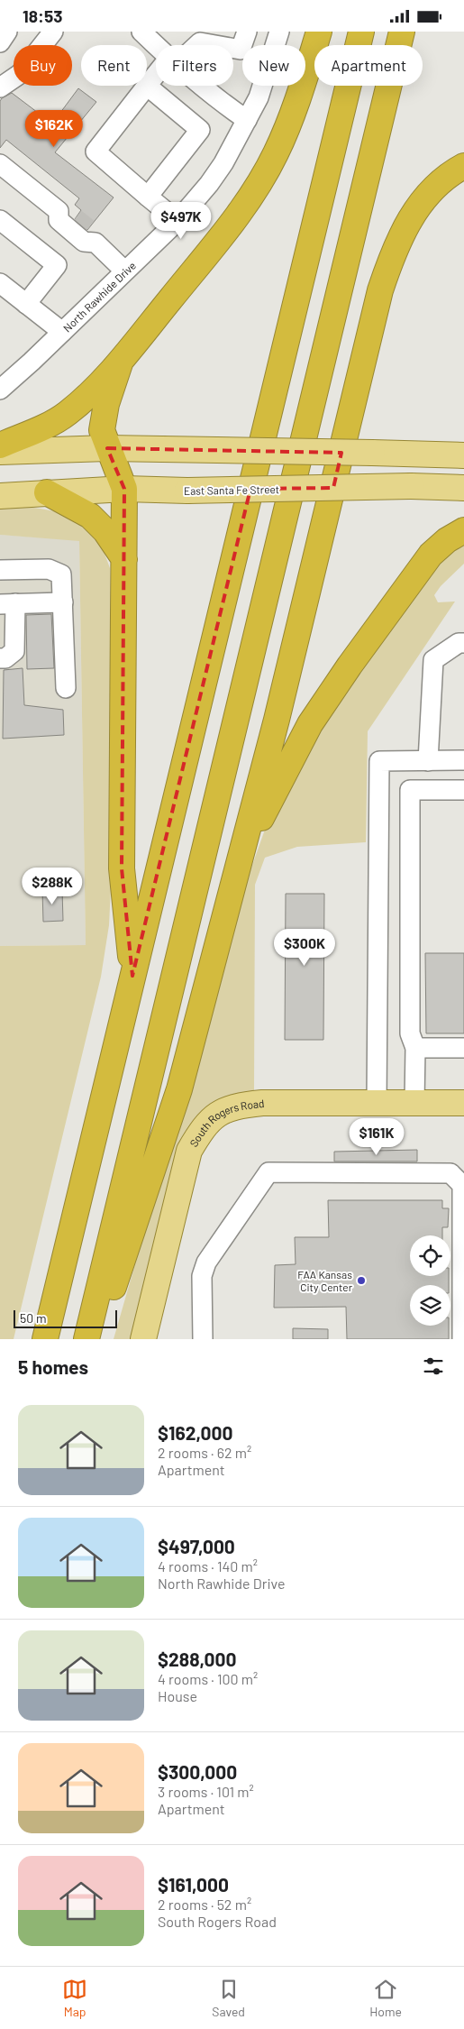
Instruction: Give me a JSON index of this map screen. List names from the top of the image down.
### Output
{
  "streets": {
    "main road": ["East Santa Fe Street", "South Rogers Road"],
    "street": ["North Rawhide Drive"]
  },
  "places": ["FAA Kansas City Center"],
  "scale_bar": "50 m",
  "page": {
    "status": "18:53",
    "chip": [
      "Buy",
      "Rent",
      "Filters",
      "New",
      "Apartment"
    ],
    "price": [
      "$162K",
      "$497K",
      "$288K",
      "$300K",
      "$161K"
    ],
    "scale": "50 m",
    "heading": "5 homes",
    "list": [
      {
        "name": "$162,000",
        "note": "2 rooms · 62 m² · Apartment"
      },
      {
        "name": "$497,000",
        "note": "4 rooms · 140 m² · North Rawhide Drive"
      },
      {
        "name": "$288,000",
        "note": "4 rooms · 100 m² · House"
      },
      {
        "name": "$300,000",
        "note": "3 rooms · 101 m² · Apartment"
      },
      {
        "name": "$161,000",
        "note": "2 rooms · 52 m² · South Rogers Road"
      }
    ],
    "tabs": ["Map", "Saved", "Home"]
  }
}
